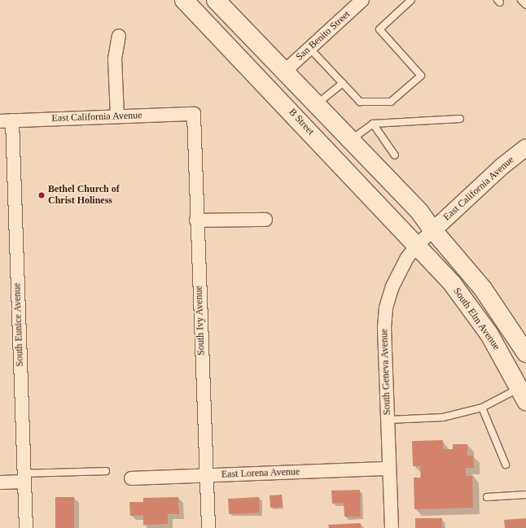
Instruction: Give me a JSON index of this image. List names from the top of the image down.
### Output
{
  "streets": {
    "main road": ["B Street", "South Elm Avenue"],
    "street": [
      "San Benito Street",
      "East California Avenue",
      "South Ivy Avenue",
      "South Eunice Avenue",
      "South Geneva Avenue",
      "East Lorena Avenue"
    ]
  },
  "crossings": [
    ["East California Avenue", "South Ivy Avenue"],
    ["East California Avenue", "South Eunice Avenue"],
    ["East California Avenue", "South Geneva Avenue"],
    ["B Street", "South Elm Avenue"],
    ["B Street", "South Geneva Avenue"],
    ["South Elm Avenue", "South Geneva Avenue"],
    ["South Ivy Avenue", "East Lorena Avenue"],
    ["South Geneva Avenue", "East Lorena Avenue"]
  ],
  "places": ["Bethel Church of Christ Holiness"]
}
